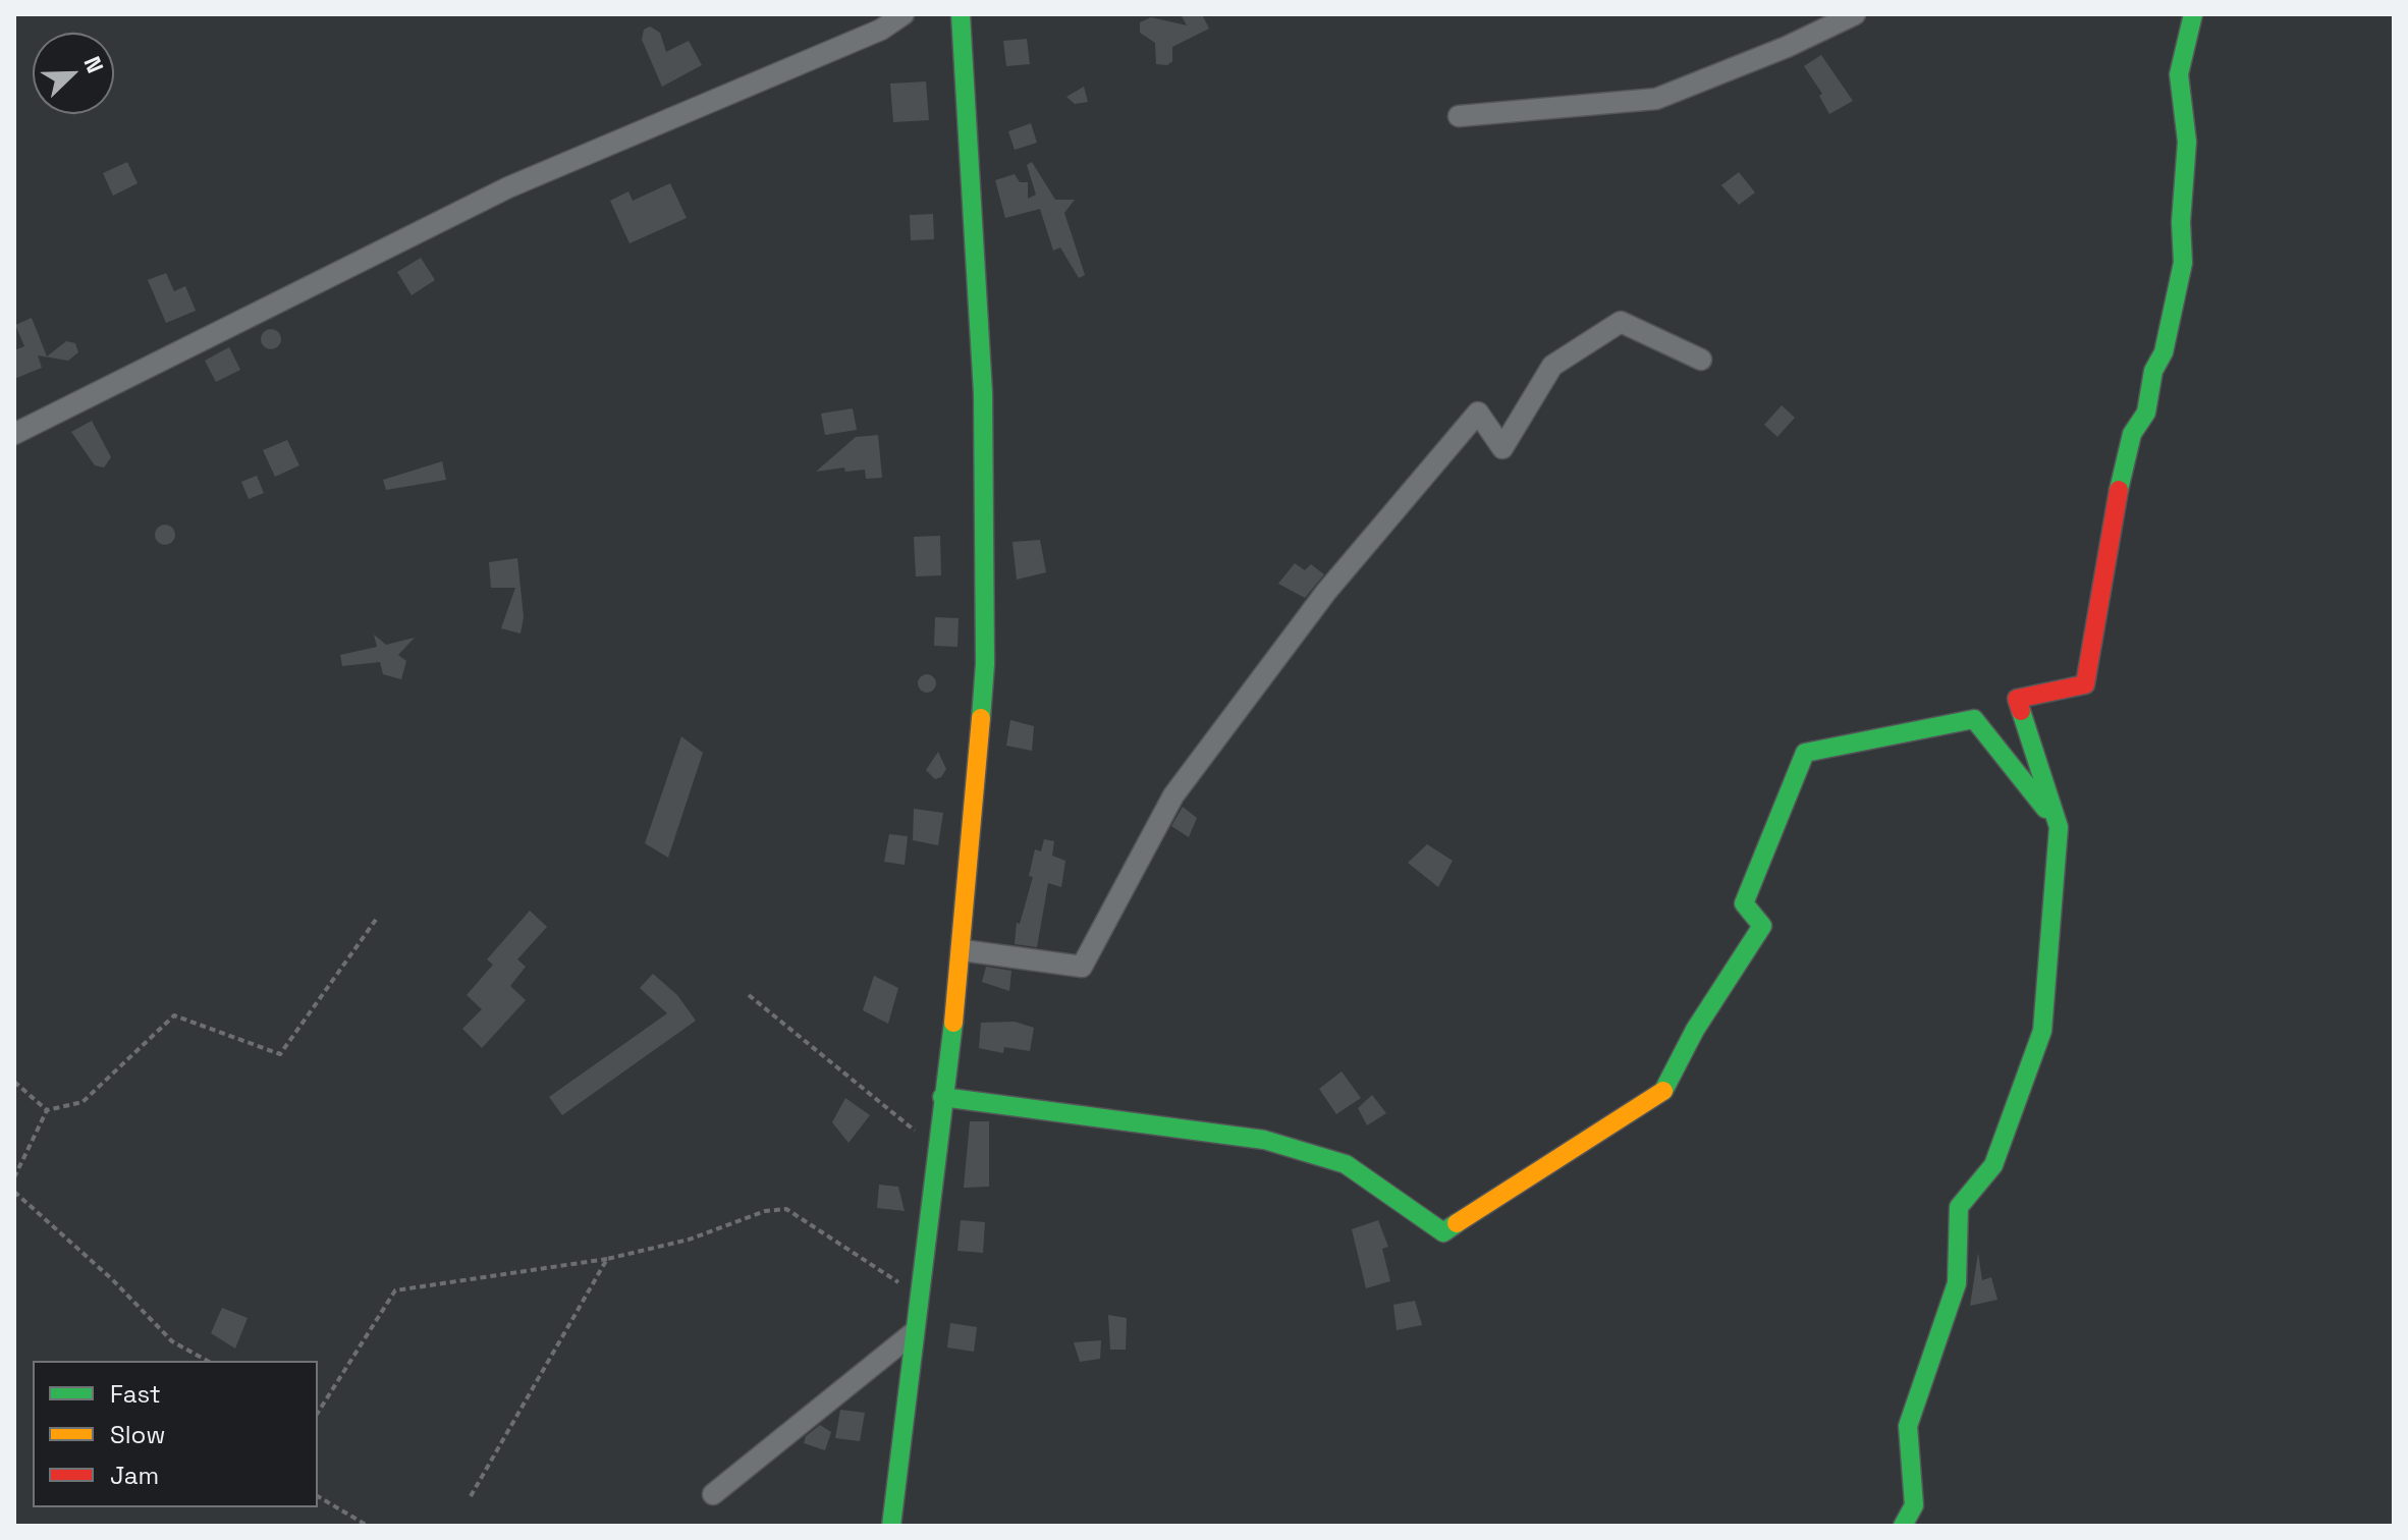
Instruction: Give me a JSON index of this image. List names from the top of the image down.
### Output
{
  "legend": ["Fast", "Slow", "Jam"],
  "north": "top right"
}
